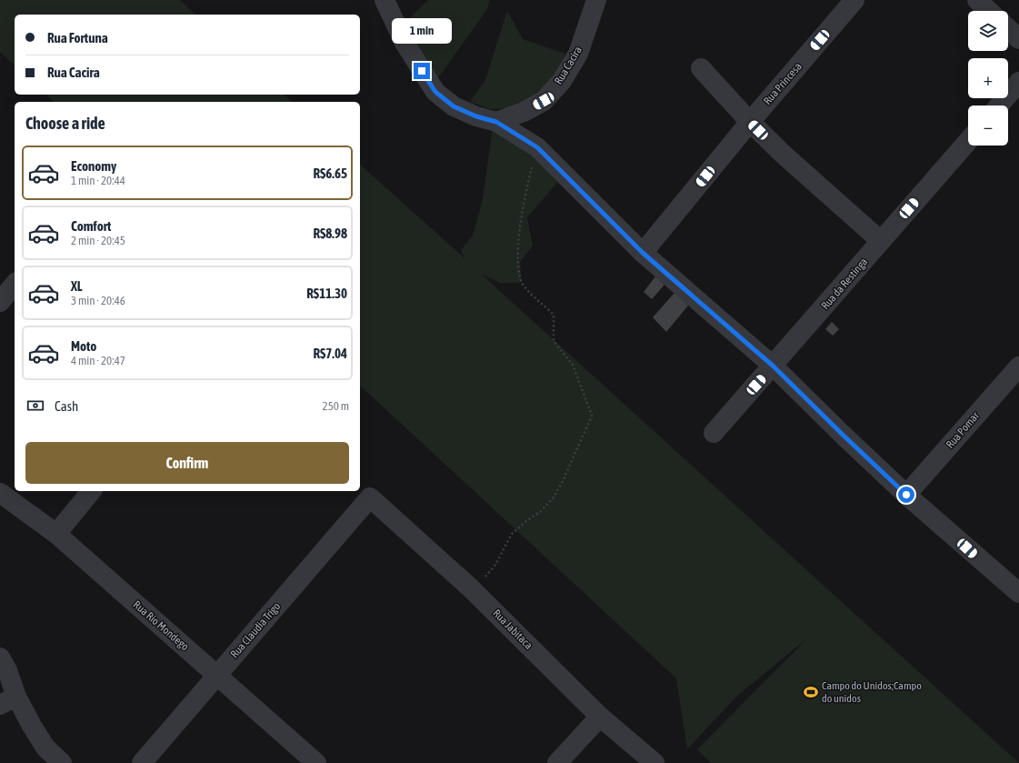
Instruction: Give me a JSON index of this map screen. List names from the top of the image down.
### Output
{
  "streets": {
    "street": [
      "Rua Cacira",
      "Rua Princesa",
      "Rua da Restinga",
      "Rua Pomar",
      "Rua Rio Mondego",
      "Rua Jabitaca",
      "Rua Claudia Trigo"
    ]
  },
  "crossings": [
    ["Rua Rio Mondego", "Rua Claudia Trigo"],
    ["Rua Jabitaca", "Rua Claudia Trigo"]
  ],
  "places": {
    "sports": ["Campo do Unidos;Campo do unidos"]
  },
  "page": {
    "map_buttons": ["+", "−"],
    "banner": ["Rua Fortuna", "Rua Cacira"],
    "bubble": "1 min",
    "heading": "Choose a ride",
    "list": [
      {
        "name": "Economy",
        "note": "1 min · 20:44",
        "value": "R$6.65"
      },
      {
        "name": "Comfort",
        "note": "2 min · 20:45",
        "value": "R$8.98"
      },
      {
        "name": "XL",
        "note": "3 min · 20:46",
        "value": "R$11.30"
      },
      {
        "name": "Moto",
        "note": "4 min · 20:47",
        "value": "R$7.04"
      }
    ],
    "pay": ["Cash", "250 m"],
    "buttons": "Confirm"
  }
}
